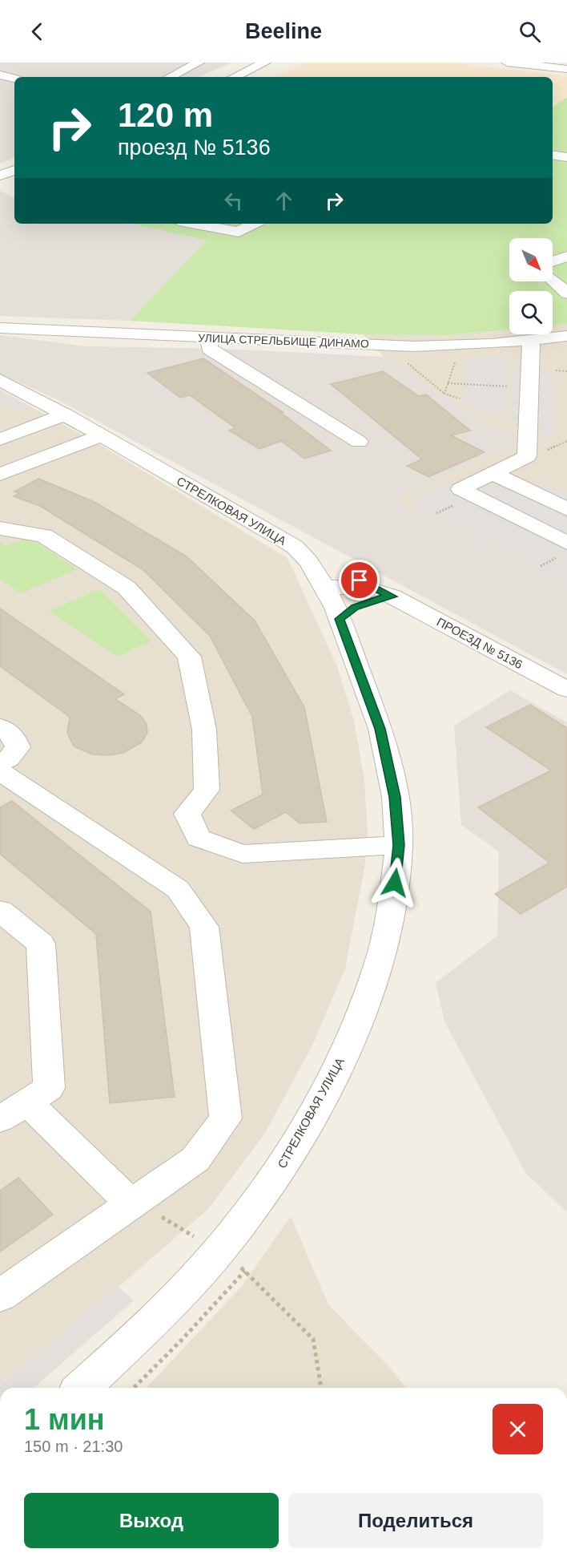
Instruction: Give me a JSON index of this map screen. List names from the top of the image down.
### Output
{
  "streets": {
    "street": ["УЛИЦА СТРЕЛЬБИЩЕ ДИНАМО", "СТРЕЛКОВАЯ УЛИЦА", "ПРОЕЗД № 5136"]
  },
  "crossings": [
    ["СТРЕЛКОВАЯ УЛИЦА", "ПРОЕЗД № 5136"]
  ],
  "north": "bottom right",
  "page": {
    "header": "Beeline",
    "turn": ["120 m", "проезд № 5136"],
    "heading": ["1 мин", "150 m · 21:30"],
    "buttons": ["Выход", "Поделиться"]
  }
}
